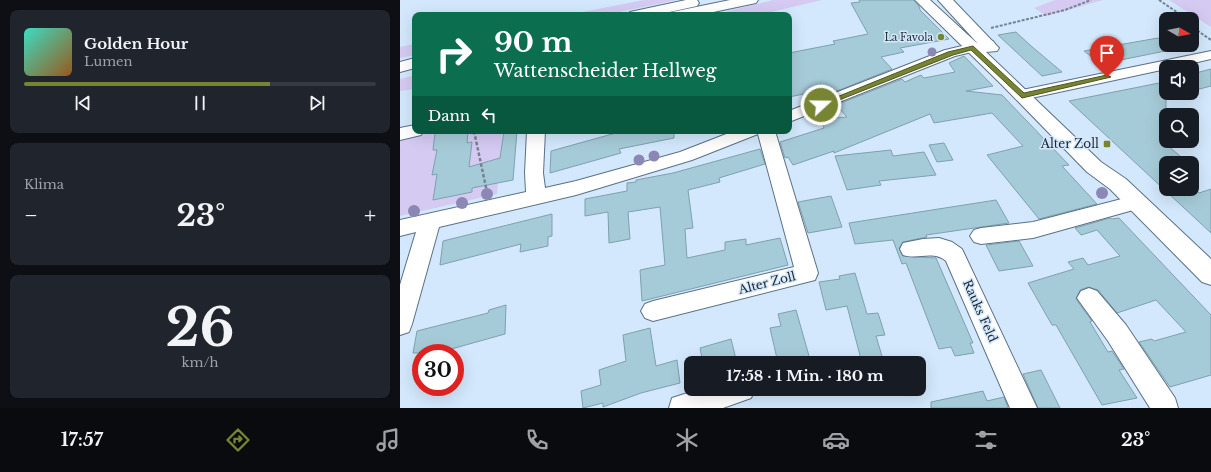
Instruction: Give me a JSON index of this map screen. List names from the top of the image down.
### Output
{
  "streets": {
    "street": ["Alter Zoll", "Rauks Feld"]
  },
  "places": {
    "other": ["La Favola"],
    "transit": ["Alter Zoll"]
  },
  "north": "right",
  "page": {
    "turn": ["90 m", "Wattenscheider Hellweg"],
    "song": ["Golden Hour", "Lumen"],
    "then": "Dann",
    "tile": [
      "Klima",
      ["26", "km/h"]
    ],
    "heat": ["−", "23°", "+"],
    "limit": "30",
    "trip": "17:58 · 1 Min. · 180 m",
    "tabs": ["17:57", "23°"]
  }
}
